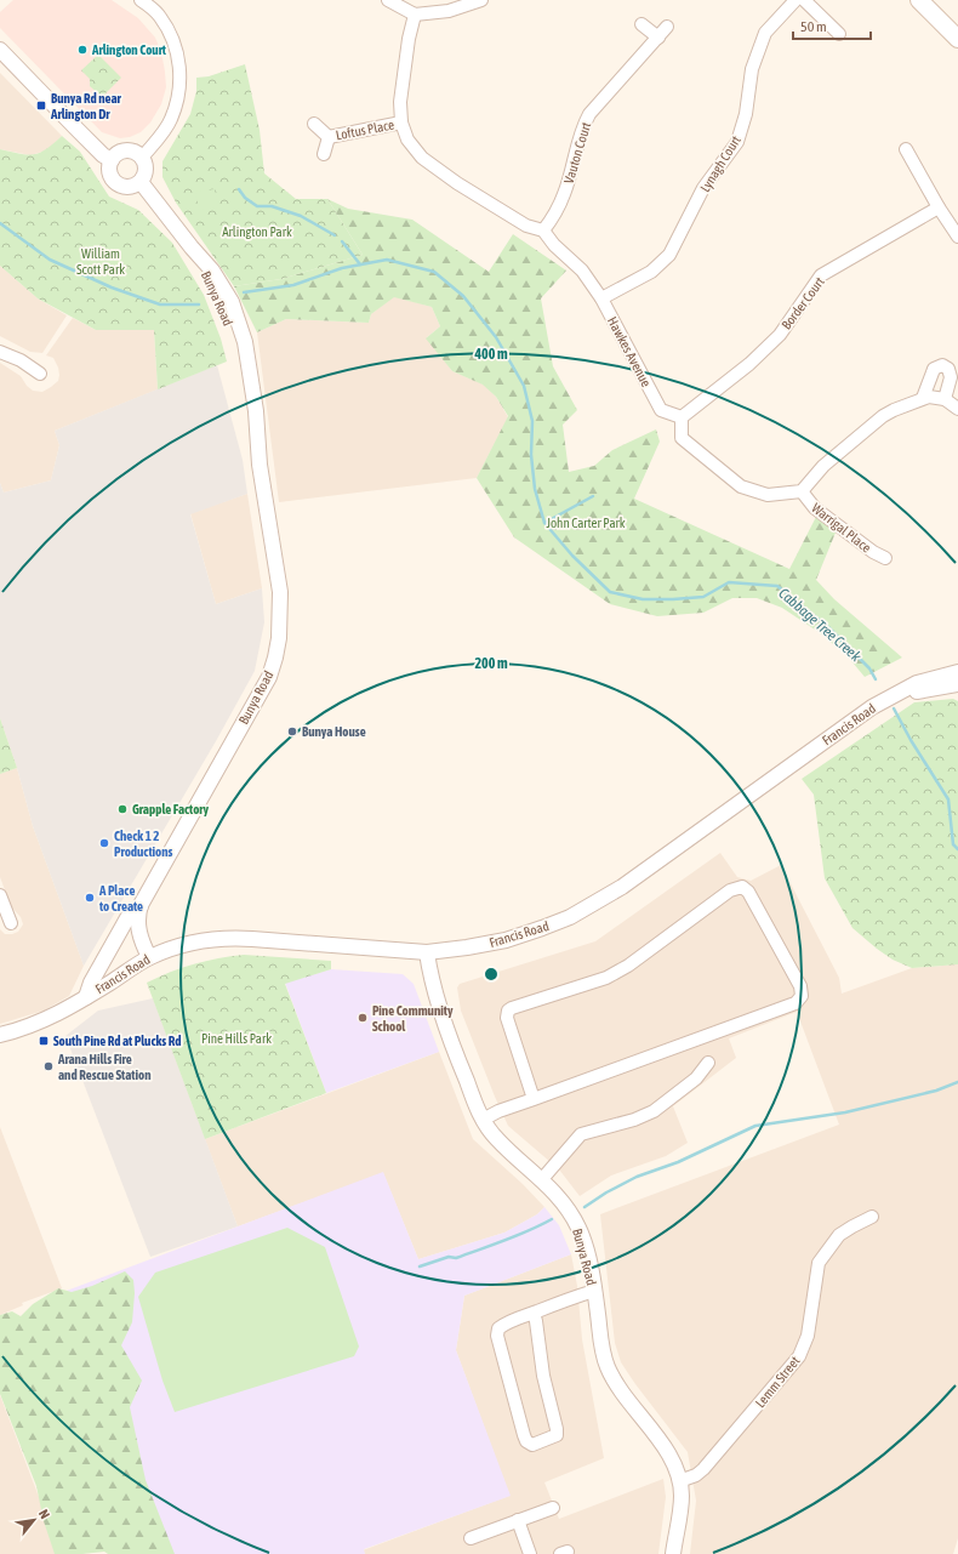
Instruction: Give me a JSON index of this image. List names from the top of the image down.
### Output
{
  "streets": {
    "street": [
      "Loftus Place",
      "Vauton Court",
      "Lynagh Court",
      "Bunya Road",
      "Border Court",
      "Hawkes Avenue",
      "Warrigal Place",
      "Francis Road",
      "Lemm Street"
    ]
  },
  "crossings": [
    ["Vauton Court", "Hawkes Avenue"],
    ["Lynagh Court", "Hawkes Avenue"],
    ["Bunya Road", "Francis Road"],
    ["Bunya Road", "Lemm Street"],
    ["Border Court", "Hawkes Avenue"]
  ],
  "water": ["Cabbage Tree Creek"],
  "parks": [
    "Arlington Park",
    "William Scott Park",
    "John Carter Park",
    "Pine Hills Park"
  ],
  "places": {
    "other": [
      "Arlington Court",
      "Bunya House",
      "Grapple Factory",
      "Check 1 2 Productions",
      "A Place to Create",
      "Pine Community School",
      "Arana Hills Fire and Rescue Station"
    ],
    "transit": ["Bunya Rd near Arlington Dr", "South Pine Rd at Plucks Rd"]
  },
  "scale_bar": "50 m",
  "north": "top right",
  "rings": ["400 m", "200 m"]
}
